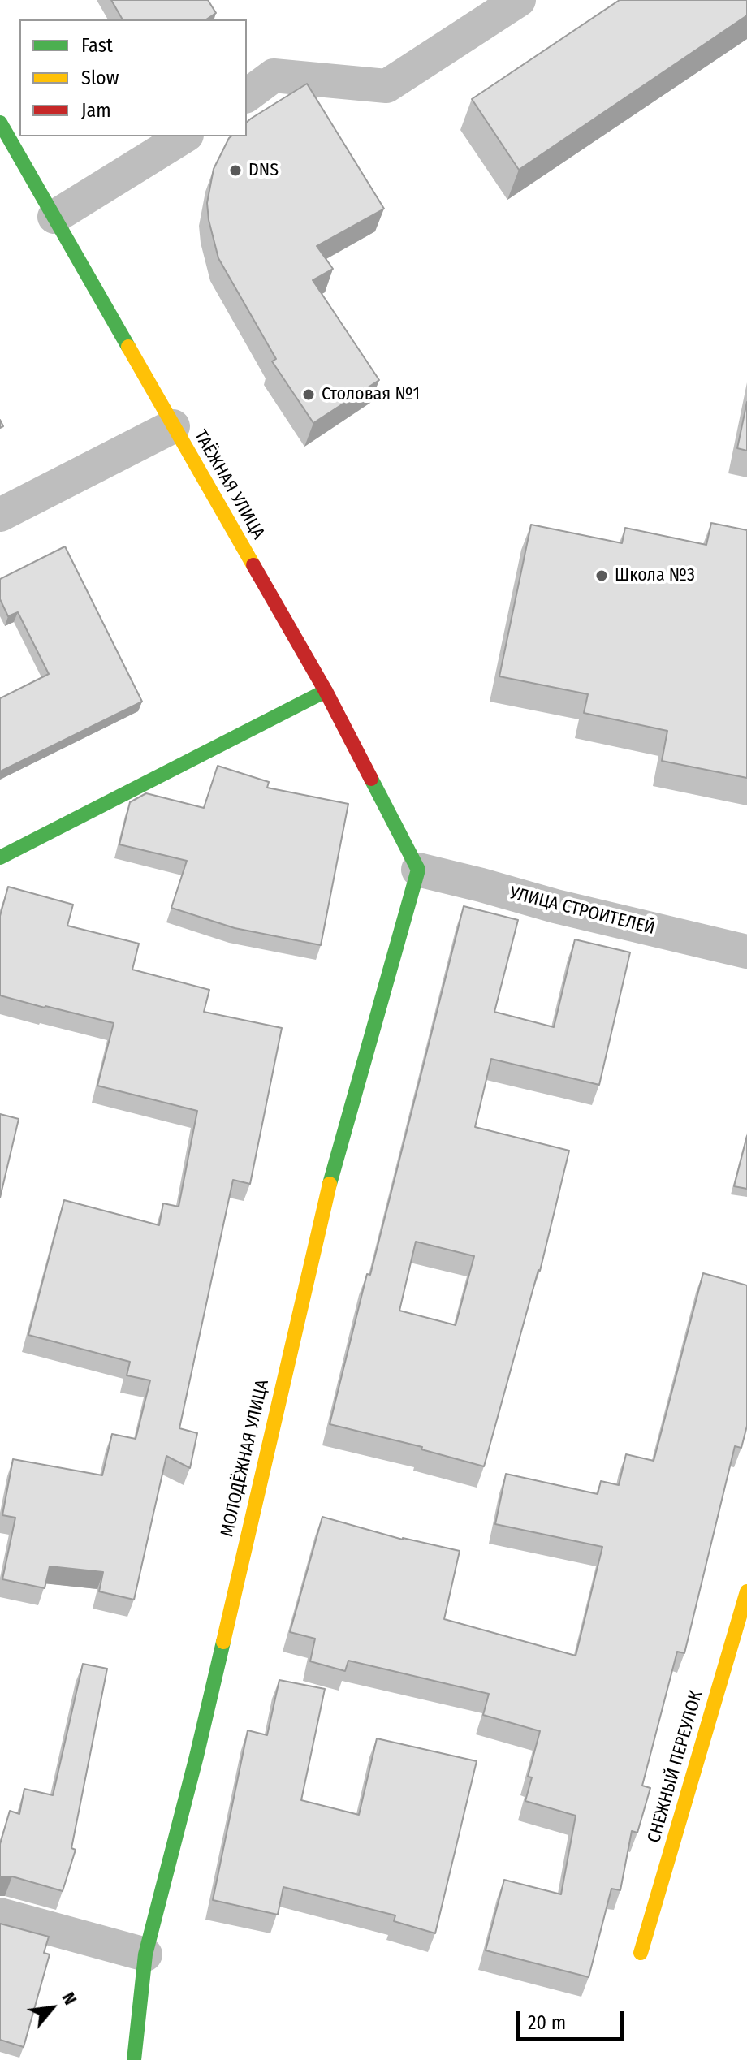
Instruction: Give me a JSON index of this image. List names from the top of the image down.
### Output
{
  "streets": {
    "main road": ["ТАЁЖНАЯ УЛИЦА", "МОЛОДЁЖНАЯ УЛИЦА", "СНЕЖНЫЙ ПЕРЕУЛОК"],
    "street": ["УЛИЦА СТРОИТЕЛЕЙ"]
  },
  "crossings": [
    ["ТАЁЖНАЯ УЛИЦА", "УЛИЦА СТРОИТЕЛЕЙ"],
    ["ТАЁЖНАЯ УЛИЦА", "МОЛОДЁЖНАЯ УЛИЦА"],
    ["УЛИЦА СТРОИТЕЛЕЙ", "МОЛОДЁЖНАЯ УЛИЦА"]
  ],
  "places": ["DNS", "Столовая №1", "Школа №3"],
  "legend": ["Fast", "Slow", "Jam"],
  "scale_bar": "20 m",
  "north": "top right"
}
